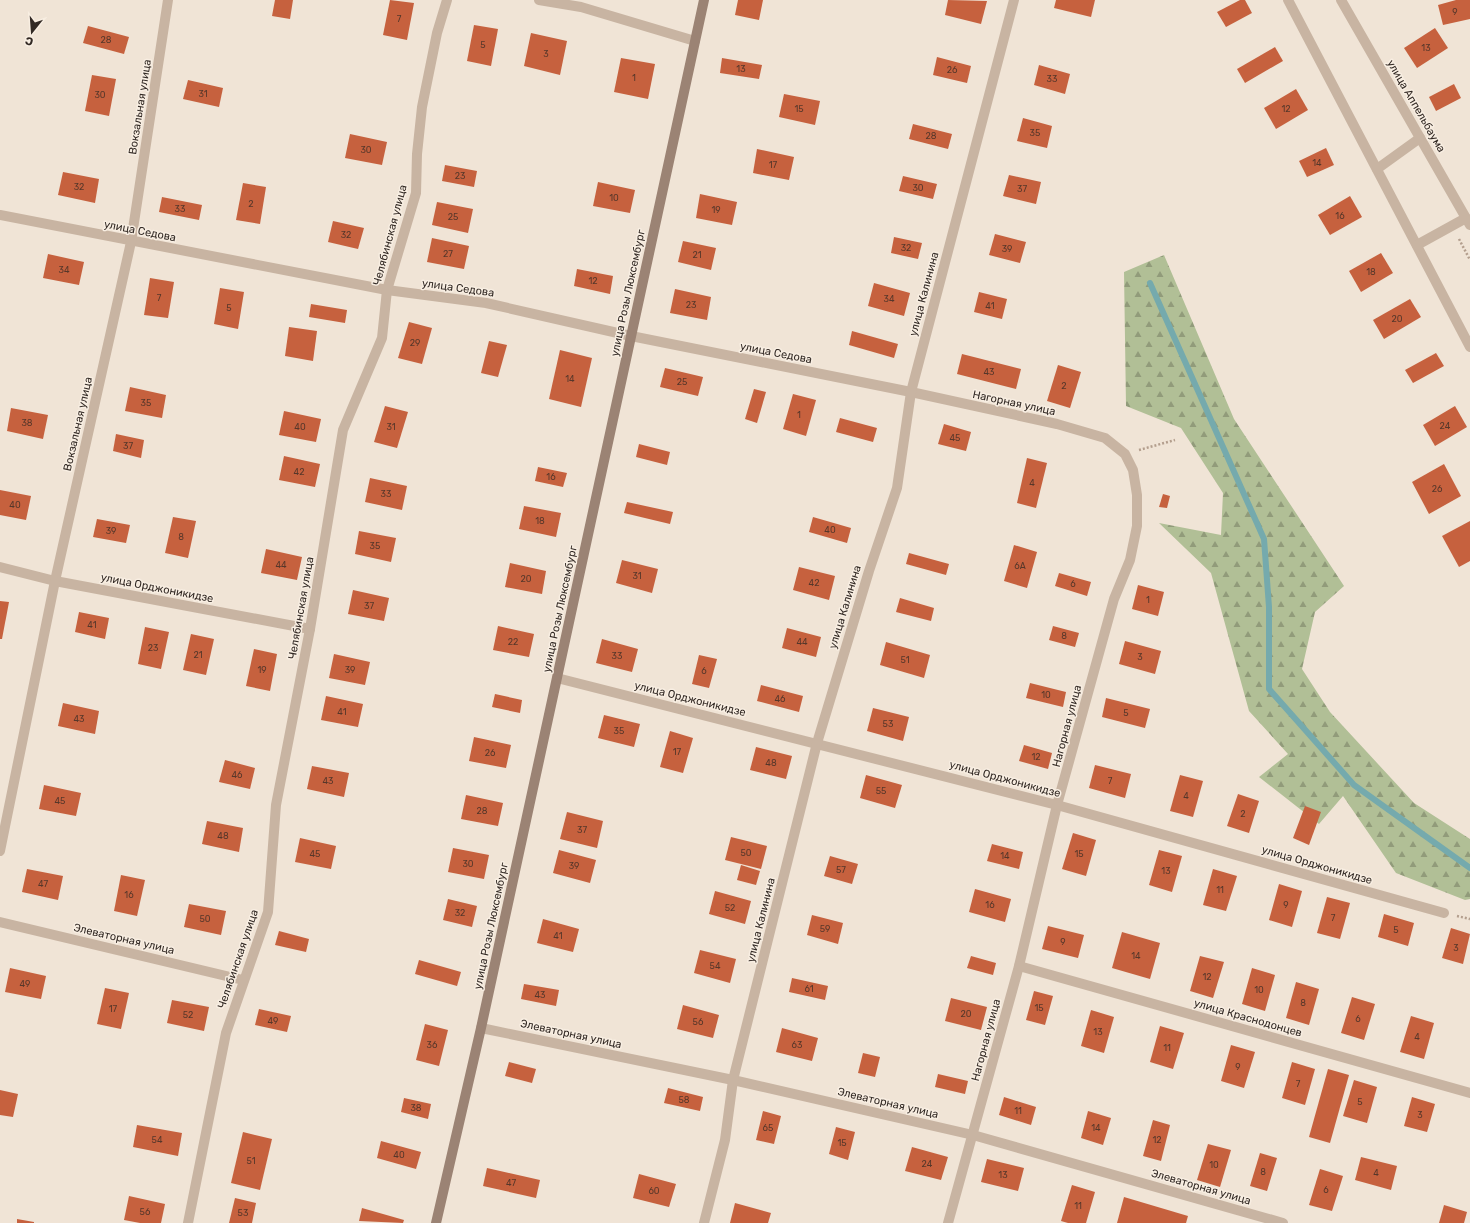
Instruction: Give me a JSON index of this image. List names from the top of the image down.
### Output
{
  "streets": {
    "street": [
      "улица Аппельбаума",
      "Вокзальная улица",
      "улица Седова",
      "Челябинская улица",
      "улица Розы Люксембург",
      "улица Калинина",
      "Нагорная улица",
      "улица Орджоникидзе",
      "Элеваторная улица",
      "улица Краснодонцев"
    ]
  },
  "crossings": [
    ["Вокзальная улица", "улица Седова"],
    ["Вокзальная улица", "улица Орджоникидзе"],
    ["улица Седова", "Челябинская улица"],
    ["улица Седова", "улица Розы Люксембург"],
    ["улица Седова", "улица Калинина"],
    ["улица Седова", "Нагорная улица"],
    ["Челябинская улица", "улица Орджоникидзе"],
    ["Челябинская улица", "Элеваторная улица"],
    ["улица Розы Люксембург", "улица Орджоникидзе"],
    ["улица Розы Люксембург", "Элеваторная улица"],
    ["улица Калинина", "Нагорная улица"],
    ["улица Калинина", "улица Орджоникидзе"],
    ["улица Калинина", "Элеваторная улица"],
    ["Нагорная улица", "улица Орджоникидзе"],
    ["Нагорная улица", "Элеваторная улица"],
    ["Нагорная улица", "улица Краснодонцев"]
  ],
  "house_numbers": [
    "9",
    "7",
    "28",
    "5",
    "13",
    "3",
    "13",
    "26",
    "1",
    "33",
    "31",
    "30",
    "15",
    "12",
    "35",
    "28",
    "30",
    "14",
    "17",
    "23",
    "32",
    "30",
    "37",
    "10",
    "2",
    "33",
    "19",
    "16",
    "25",
    "32",
    "32",
    "39",
    "27",
    "21",
    "34",
    "18",
    "12",
    "7",
    "34",
    "23",
    "41",
    "5",
    "20",
    "29",
    "43",
    "14",
    "25",
    "2",
    "35",
    "1",
    "38",
    "24",
    "40",
    "31",
    "45",
    "37",
    "42",
    "16",
    "4",
    "26",
    "33",
    "40",
    "18",
    "40",
    "39",
    "8",
    "35",
    "44",
    "6А",
    "31",
    "20",
    "42",
    "6",
    "1",
    "37",
    "41",
    "8",
    "22",
    "44",
    "23",
    "21",
    "33",
    "3",
    "51",
    "19",
    "39",
    "6",
    "10",
    "46",
    "41",
    "5",
    "43",
    "53",
    "35",
    "17",
    "26",
    "12",
    "48",
    "46",
    "43",
    "7",
    "55",
    "4",
    "45",
    "28",
    "2",
    "37",
    "48",
    "50",
    "45",
    "15",
    "14",
    "30",
    "39",
    "57",
    "13",
    "47",
    "11",
    "16",
    "16",
    "9",
    "52",
    "32",
    "7",
    "50",
    "59",
    "5",
    "41",
    "9",
    "3",
    "14",
    "54",
    "12",
    "49",
    "61",
    "10",
    "43",
    "8",
    "15",
    "17",
    "20",
    "52",
    "6",
    "49",
    "56",
    "13",
    "4",
    "36",
    "63",
    "11",
    "9",
    "7",
    "58",
    "5",
    "38",
    "11",
    "3",
    "65",
    "14",
    "54",
    "12",
    "15",
    "40",
    "51",
    "24",
    "10",
    "8",
    "4",
    "13",
    "47",
    "6",
    "60",
    "11",
    "56",
    "53"
  ],
  "north": "bottom"
}
